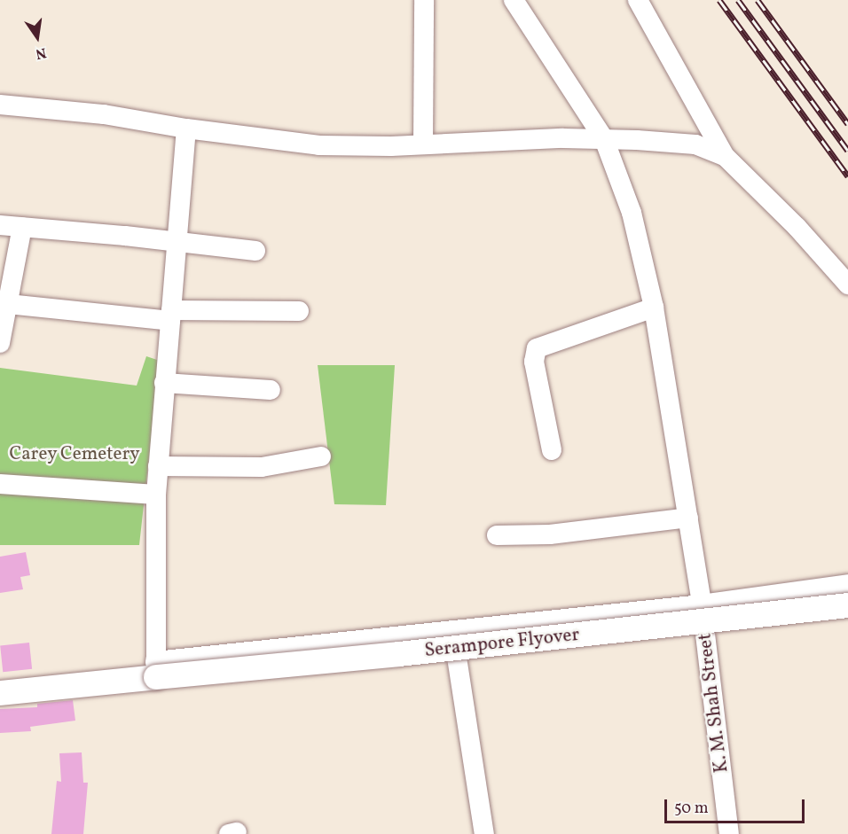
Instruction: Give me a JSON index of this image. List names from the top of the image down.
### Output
{
  "streets": {
    "main road": ["Serampore Flyover"],
    "street": ["K. M. Shah Street"]
  },
  "parks": ["Carey Cemetery"],
  "scale_bar": "50 m",
  "north": "bottom"
}
